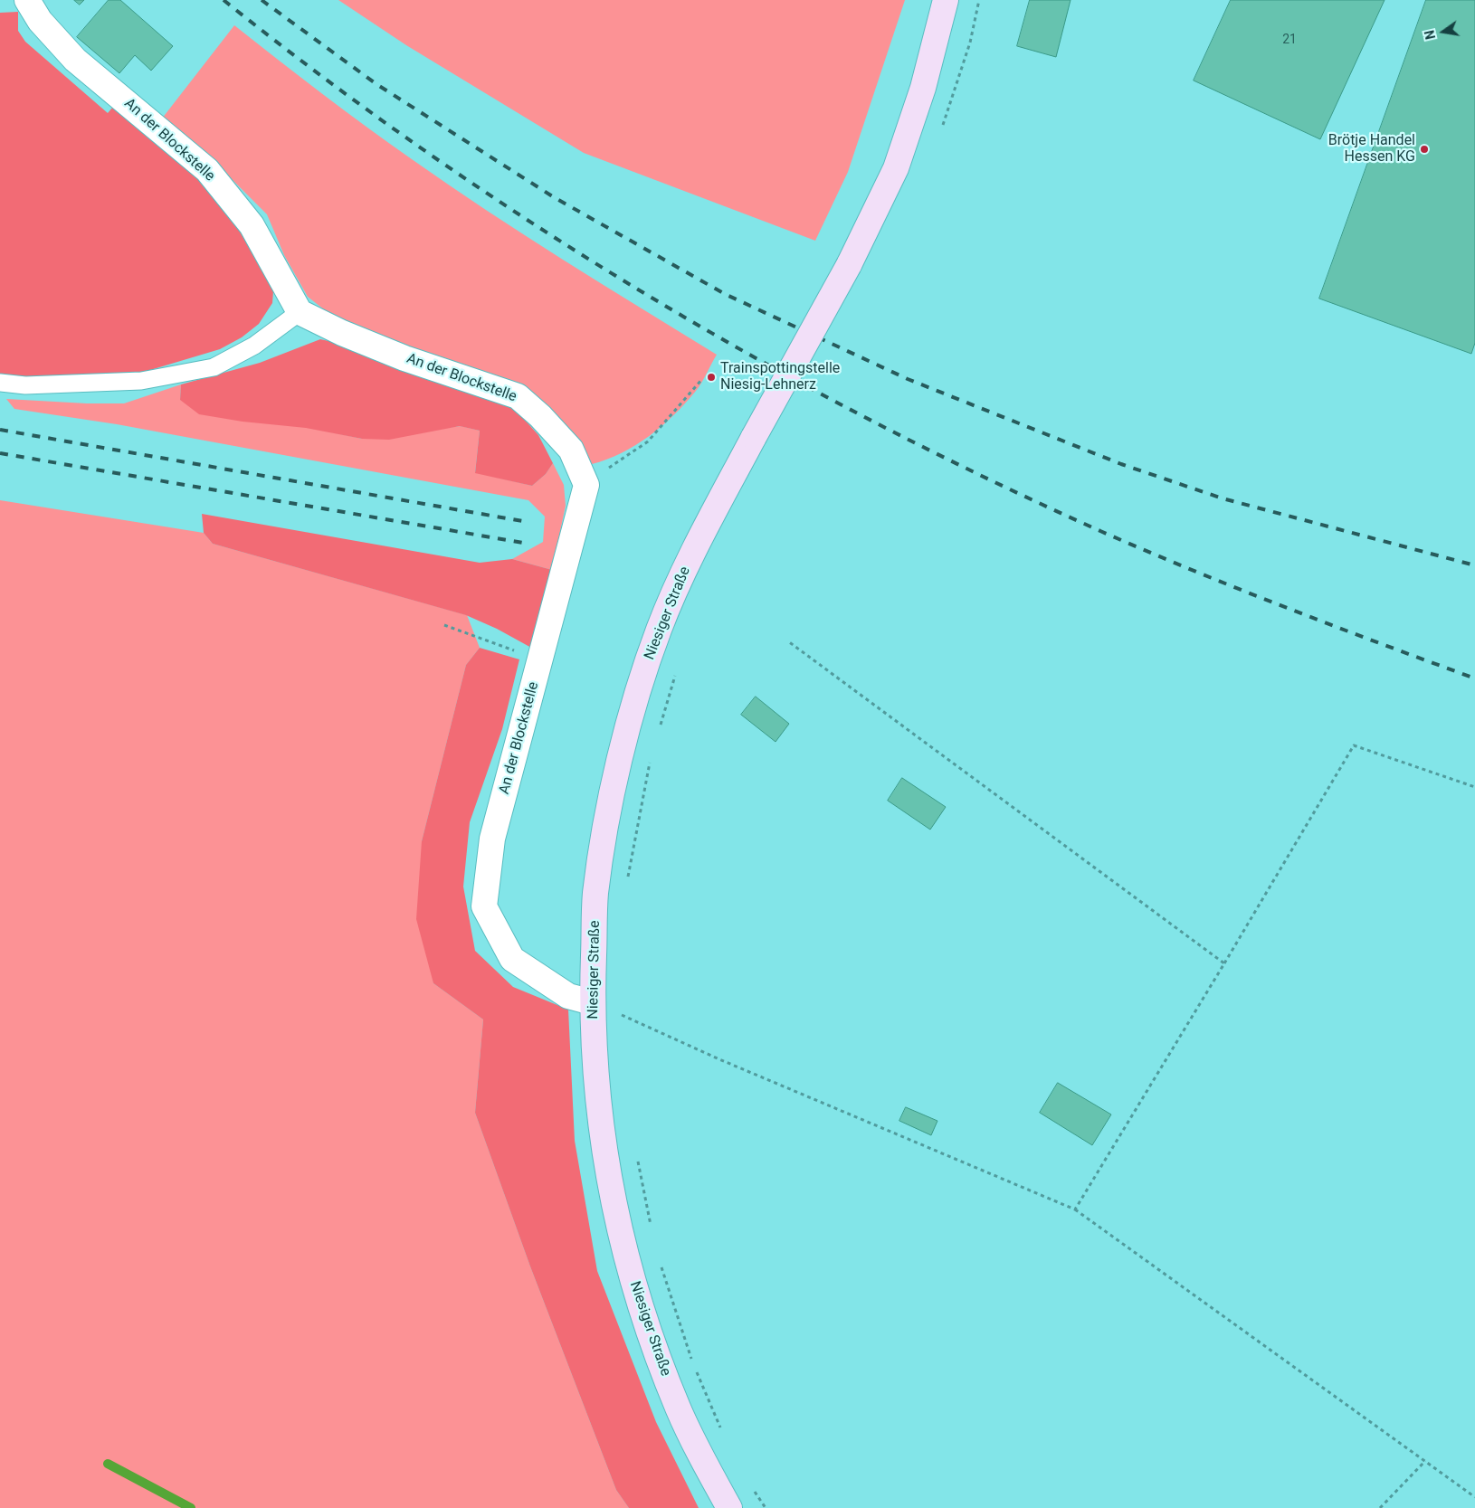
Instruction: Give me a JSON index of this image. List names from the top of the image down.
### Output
{
  "streets": {
    "main road": ["Niesiger Straße"],
    "street": ["An der Blockstelle"]
  },
  "crossings": [
    ["An der Blockstelle", "Niesiger Straße"]
  ],
  "places": ["Brötje Handel Hessen KG", "Trainspottingstelle Niesig-Lehnerz"],
  "house_numbers": ["21"],
  "north": "left"
}
